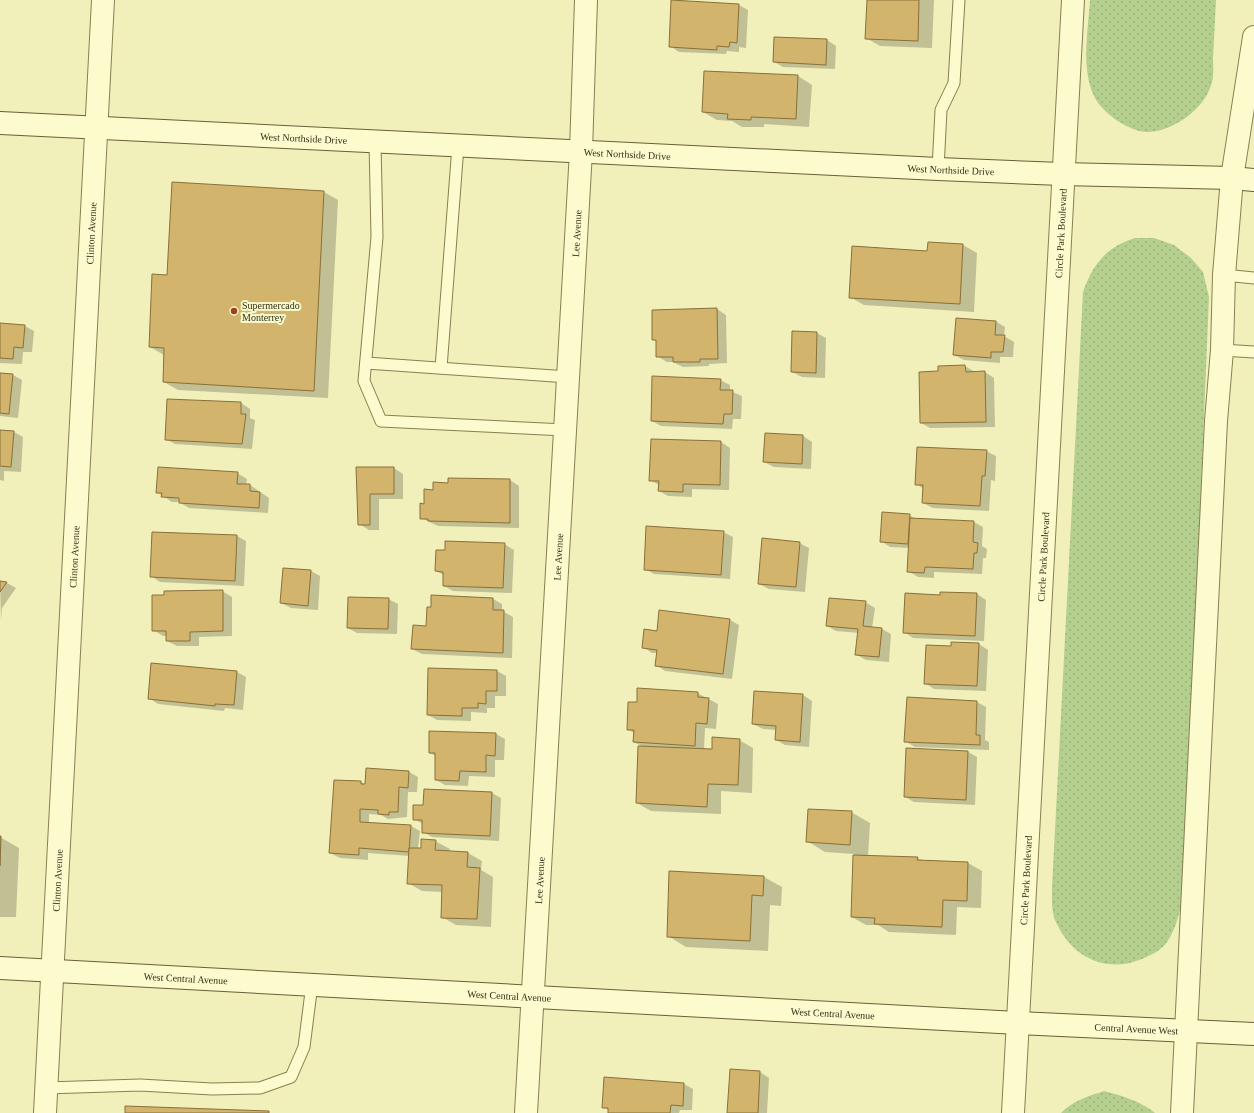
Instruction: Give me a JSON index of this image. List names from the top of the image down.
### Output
{
  "streets": {
    "street": [
      "West Northside Drive",
      "Clinton Avenue",
      "Lee Avenue",
      "Circle Park Boulevard",
      "West Central Avenue",
      "Central Avenue West"
    ]
  },
  "crossings": [
    ["West Northside Drive", "Clinton Avenue"],
    ["West Northside Drive", "Lee Avenue"],
    ["West Northside Drive", "Circle Park Boulevard"],
    ["Clinton Avenue", "West Central Avenue"],
    ["Lee Avenue", "West Central Avenue"],
    ["Circle Park Boulevard", "West Central Avenue"],
    ["Circle Park Boulevard", "Central Avenue West"],
    ["West Central Avenue", "Central Avenue West"]
  ],
  "places": ["Supermercado Monterrey"]
}
